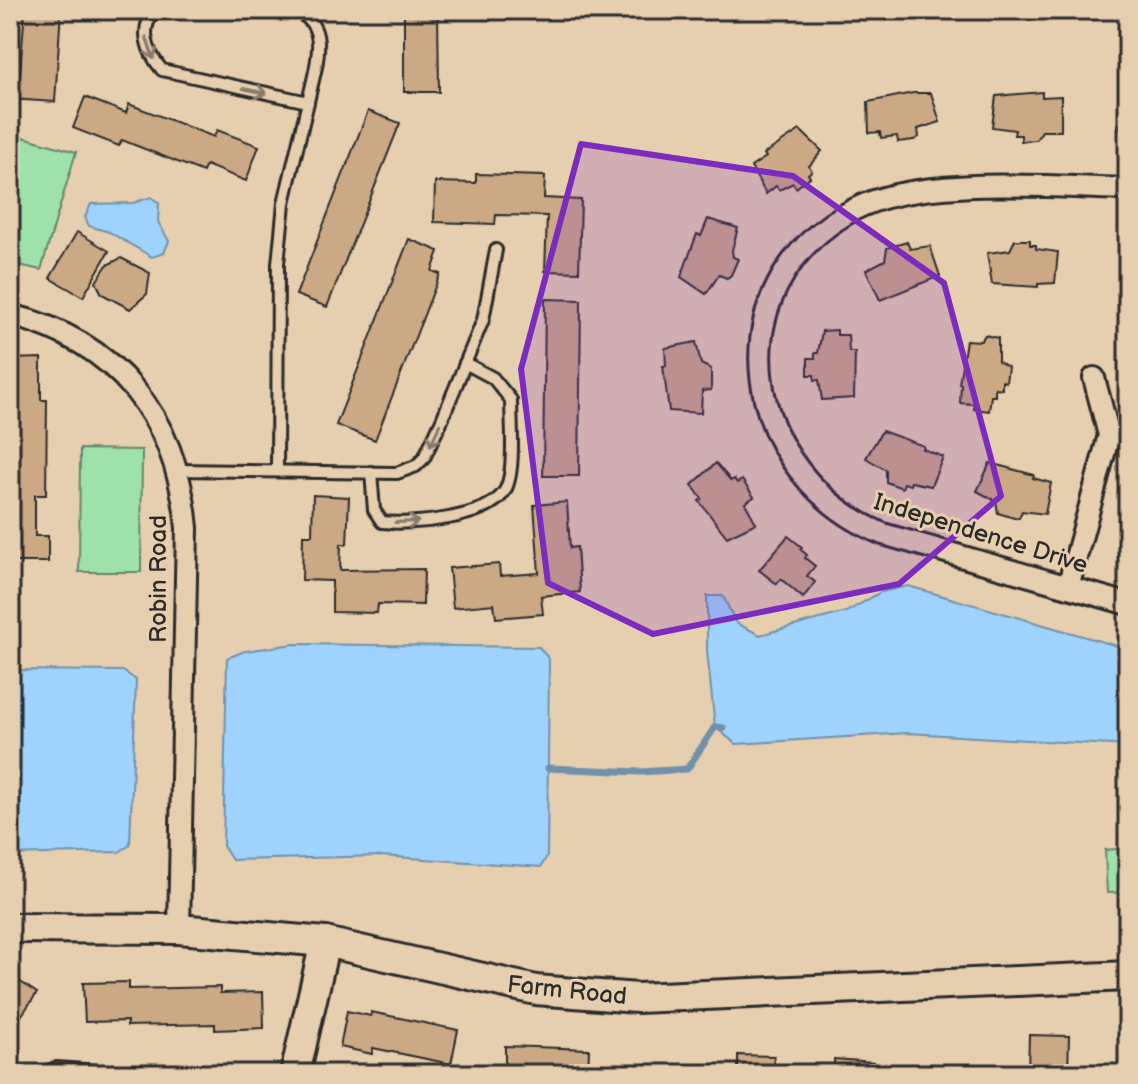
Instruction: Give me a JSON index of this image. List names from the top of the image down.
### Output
{
  "streets": {
    "street": ["Independence Drive", "Robin Road", "Farm Road"]
  },
  "crossings": [
    ["Robin Road", "Farm Road"]
  ]
}
